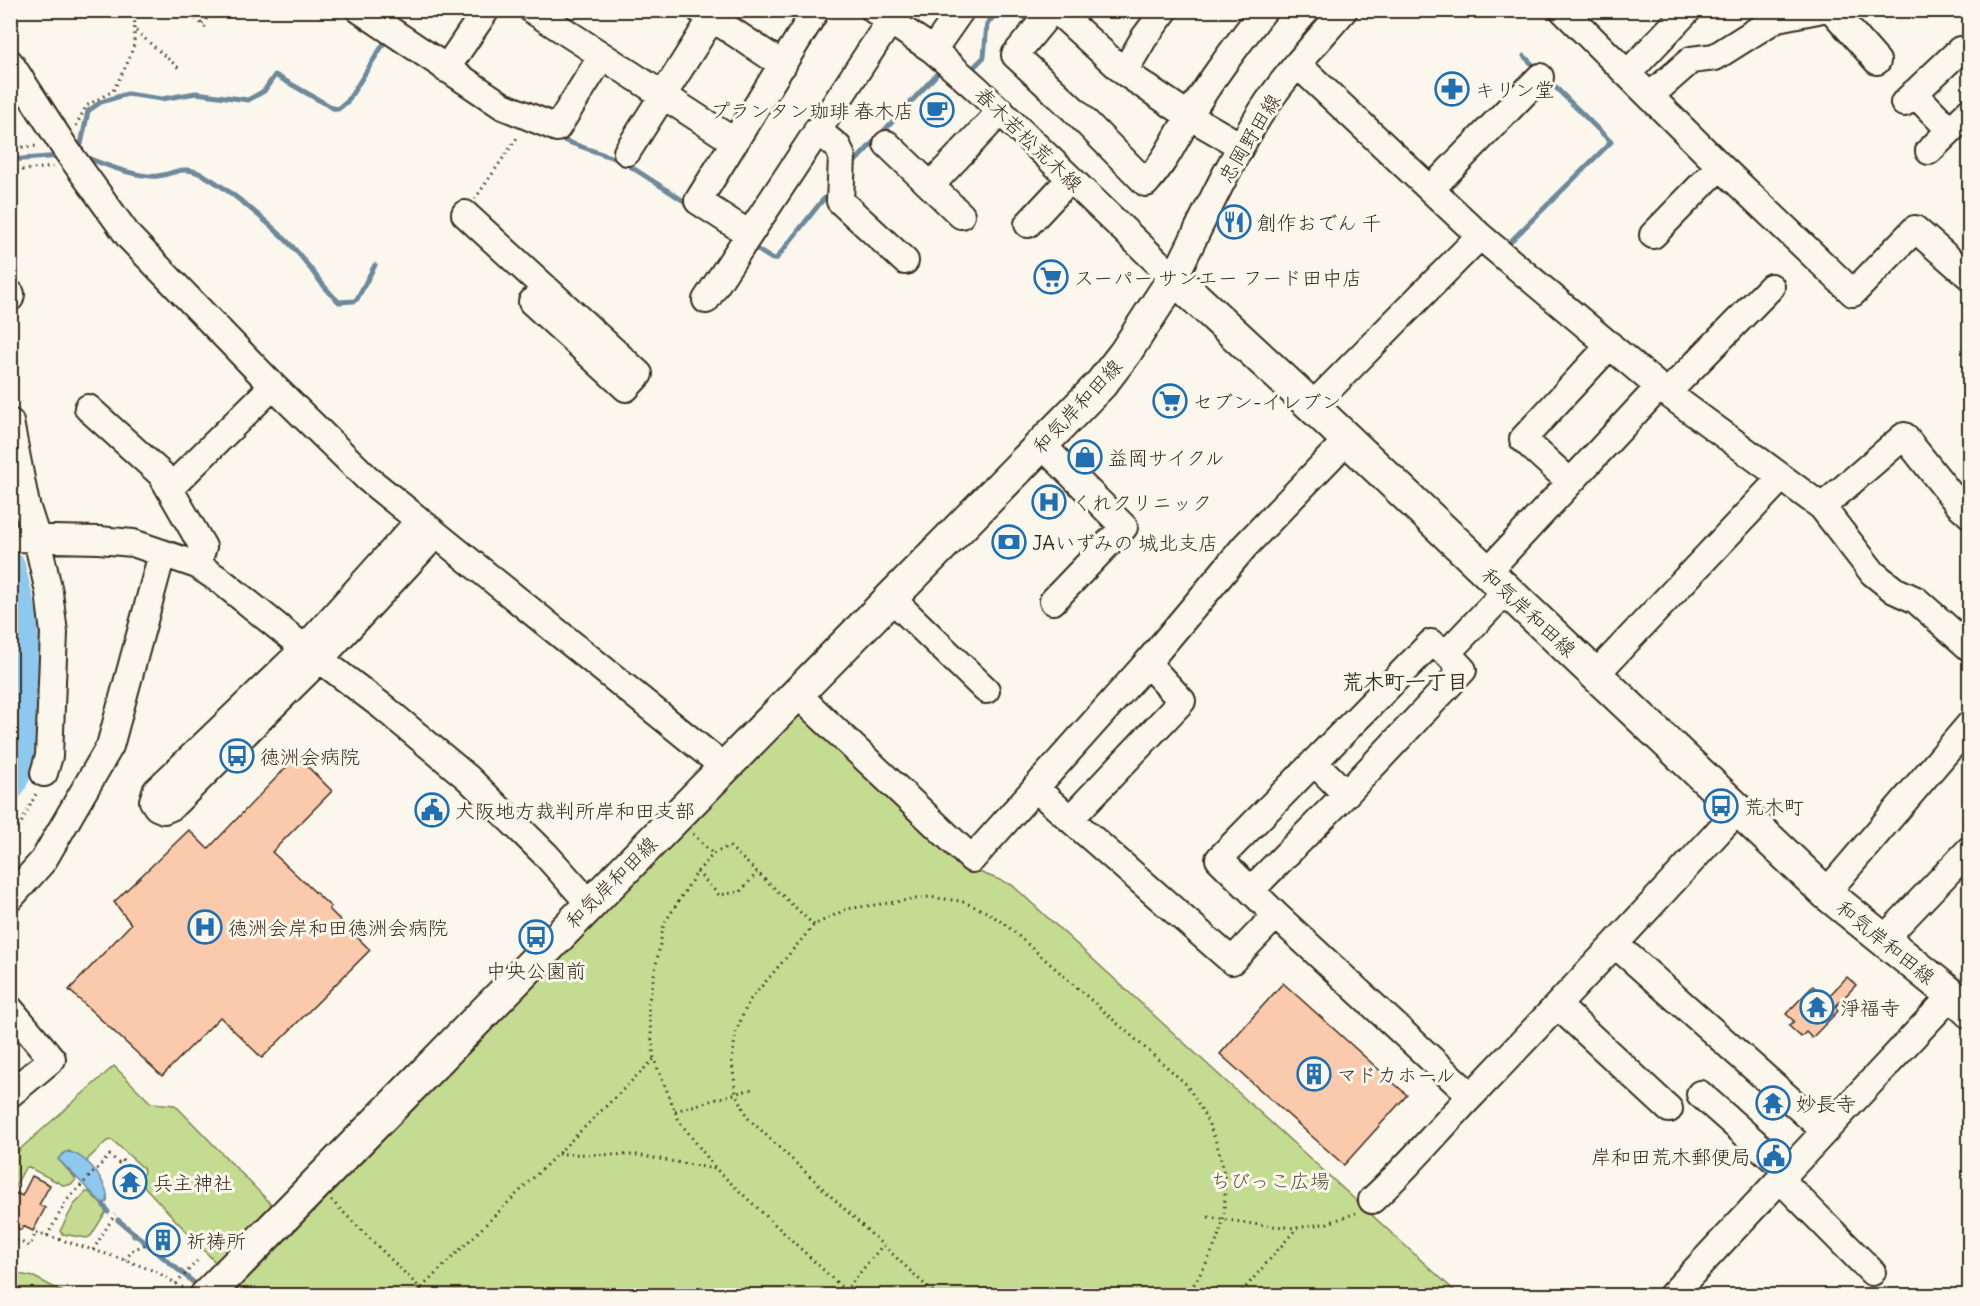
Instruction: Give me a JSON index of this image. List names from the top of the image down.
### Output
{
  "streets": {
    "main road": ["和気岸和田線"],
    "street": ["忠岡野田線", "春木若松荒木線"]
  },
  "crossings": [
    ["忠岡野田線", "春木若松荒木線"],
    ["忠岡野田線", "和気岸和田線"],
    ["春木若松荒木線", "和気岸和田線"]
  ],
  "districts": ["荒木町一丁目"],
  "parks": ["ちびっこ広場"],
  "places": {
    "pharmacy": ["キリン堂"],
    "cafe": ["プランタン珈琲 春木店"],
    "restaurant": ["創作おでん 千"],
    "supermarket": ["スーパー サンエー フード田中店", "セブン-イレブン"],
    "shop": ["益岡サイクル"],
    "hospital": ["くれクリニック", "徳洲会岸和田徳洲会病院"],
    "bank": ["JAいずみの 城北支店"],
    "bus stop": ["徳洲会病院", "荒木町", "中央公園前"],
    "public building": ["大阪地方裁判所岸和田支部", "岸和田荒木郵便局"],
    "temple": ["淨福寺", "妙長寺", "兵主神社"],
    "building": ["マドカホール", "祈祷所"]
  }
}
